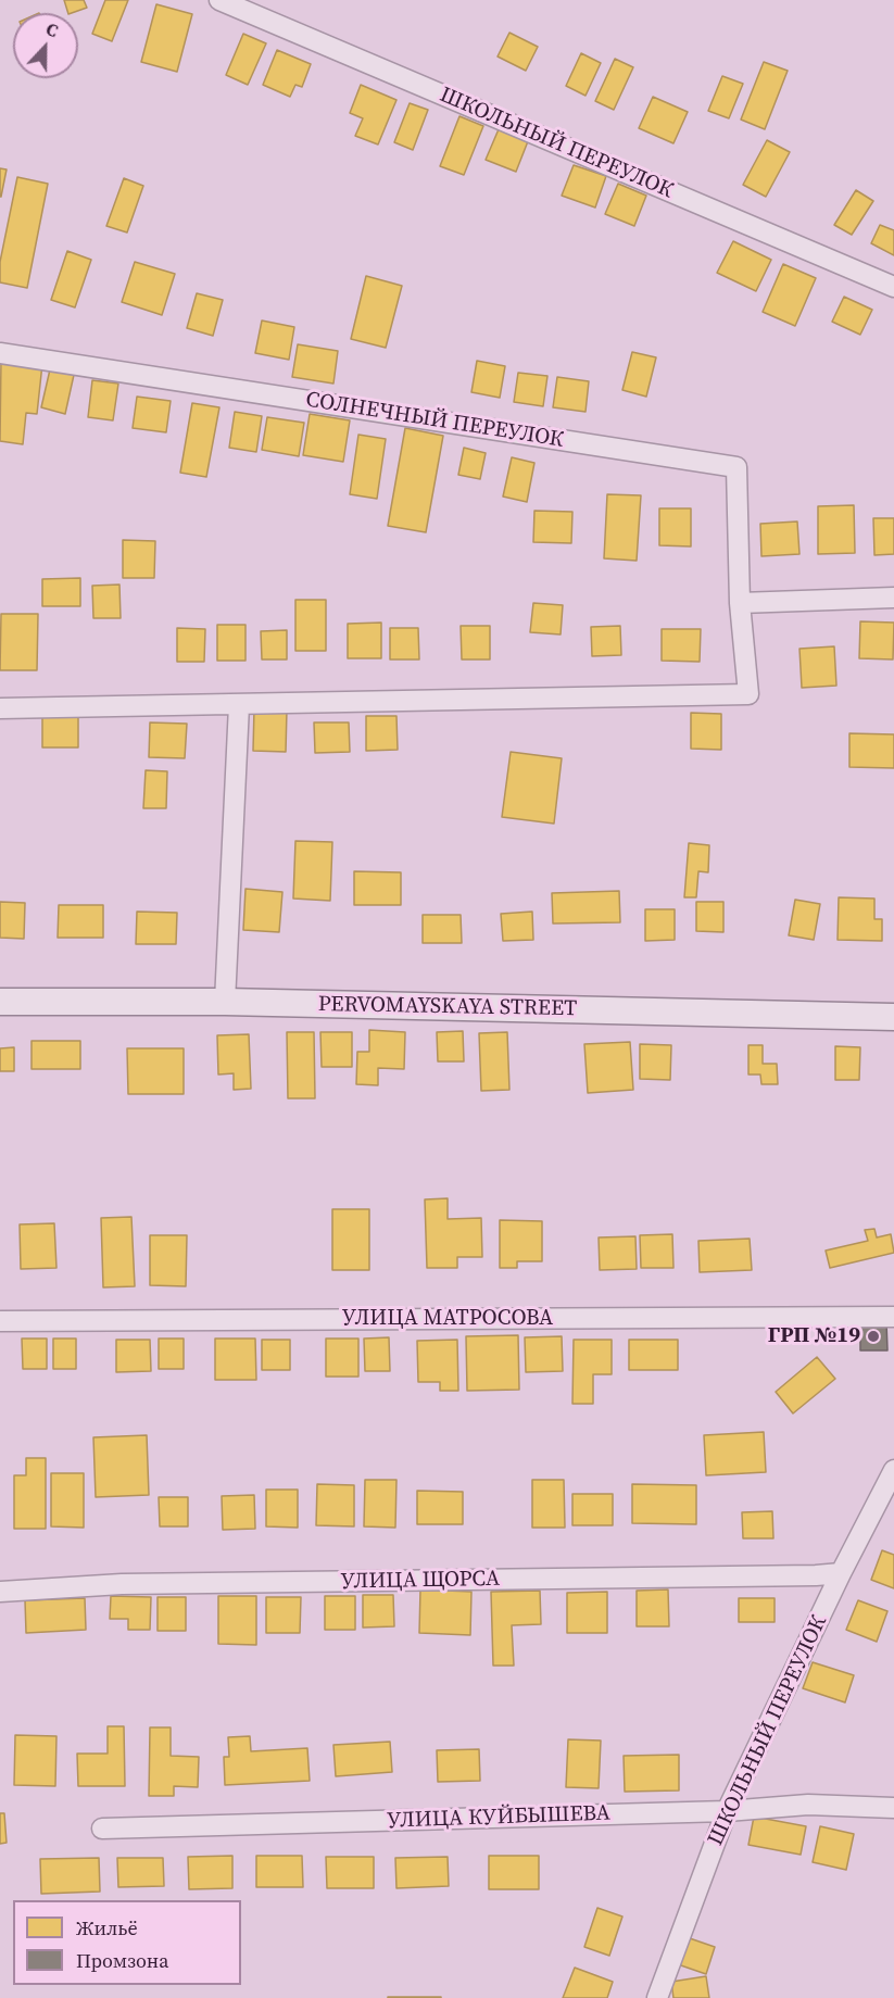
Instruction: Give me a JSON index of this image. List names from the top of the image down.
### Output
{
  "streets": {
    "main road": ["PERVOMAYSKAYA STREET"],
    "street": [
      "ШКОЛЬНЫЙ ПЕРЕУЛОК",
      "СОЛНЕЧНЫЙ ПЕРЕУЛОК",
      "УЛИЦА МАТРОСОВА",
      "УЛИЦА ЩОРСА",
      "УЛИЦА КУЙБЫШЕВА"
    ]
  },
  "crossings": [
    ["ШКОЛЬНЫЙ ПЕРЕУЛОК", "УЛИЦА ЩОРСА"],
    ["ШКОЛЬНЫЙ ПЕРЕУЛОК", "УЛИЦА КУЙБЫШЕВА"]
  ],
  "places": ["ГРП №19"],
  "legend": ["Жильё", "Промзона"],
  "north": "top"
}
